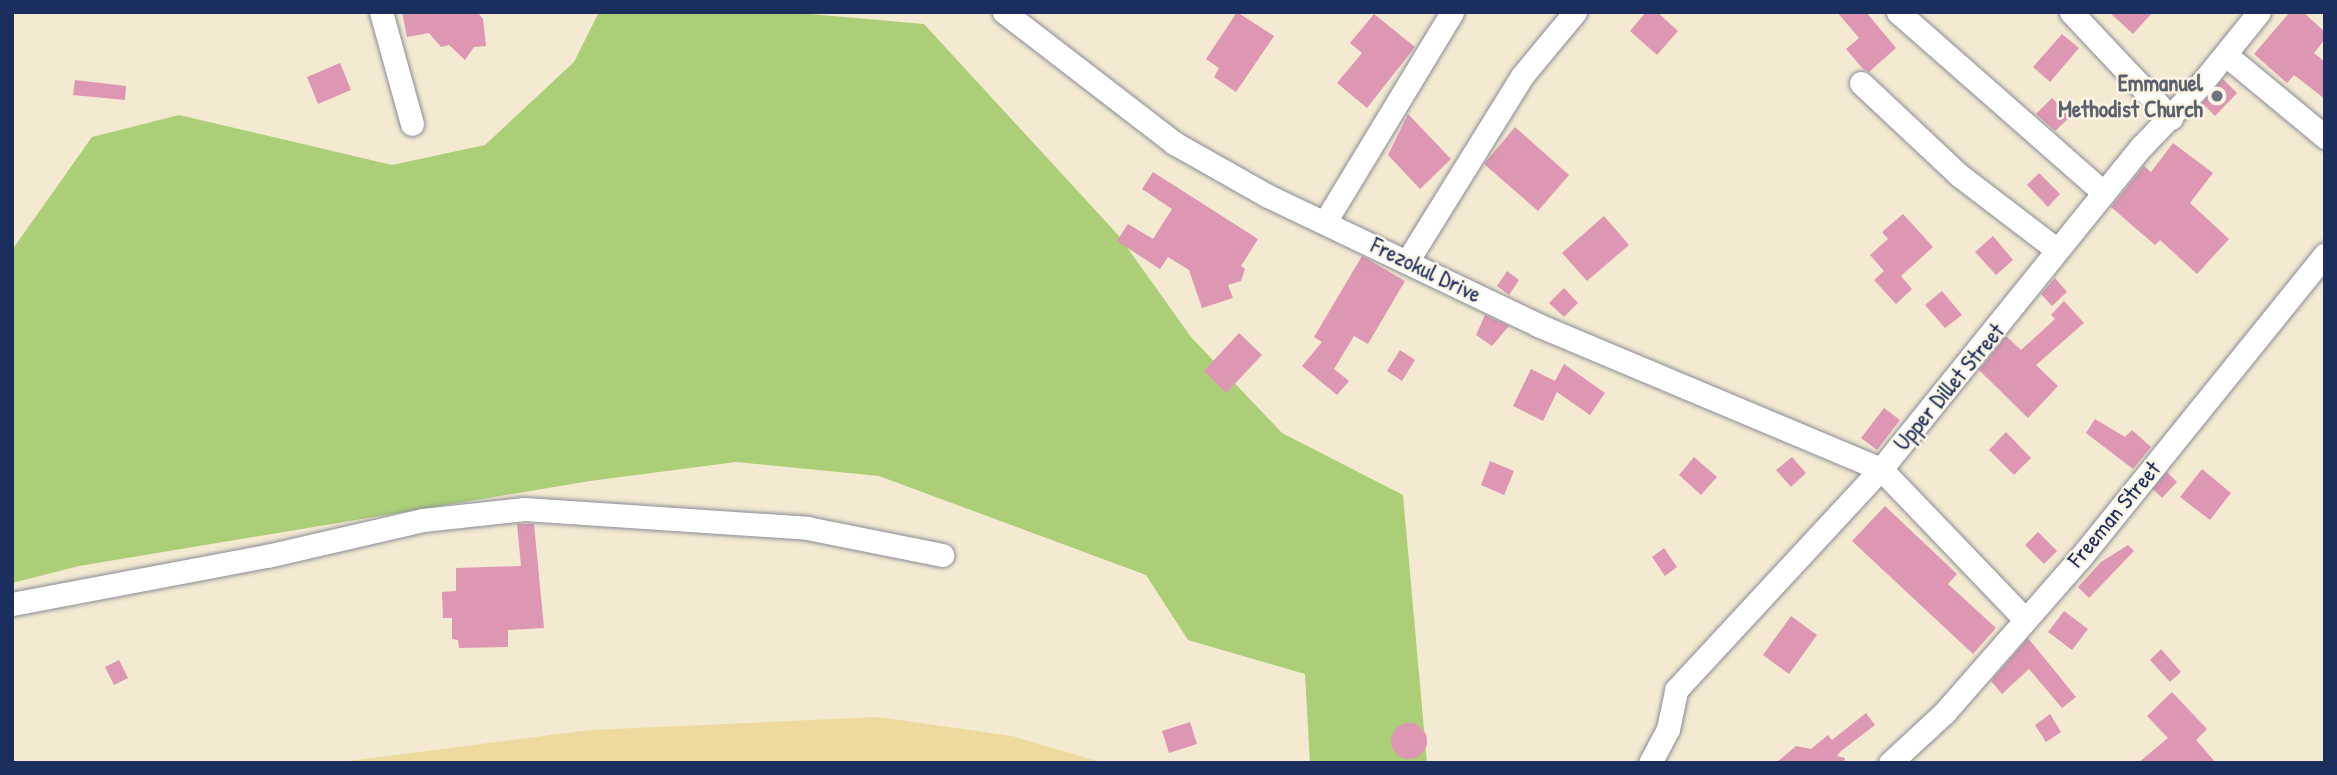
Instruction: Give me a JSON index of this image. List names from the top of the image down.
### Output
{
  "streets": {
    "street": ["Frezokul Drive", "Upper Dillet Street", "Freeman Street"]
  },
  "crossings": [
    ["Frezokul Drive", "Upper Dillet Street"]
  ],
  "places": ["Emmanuel Methodist Church"]
}
